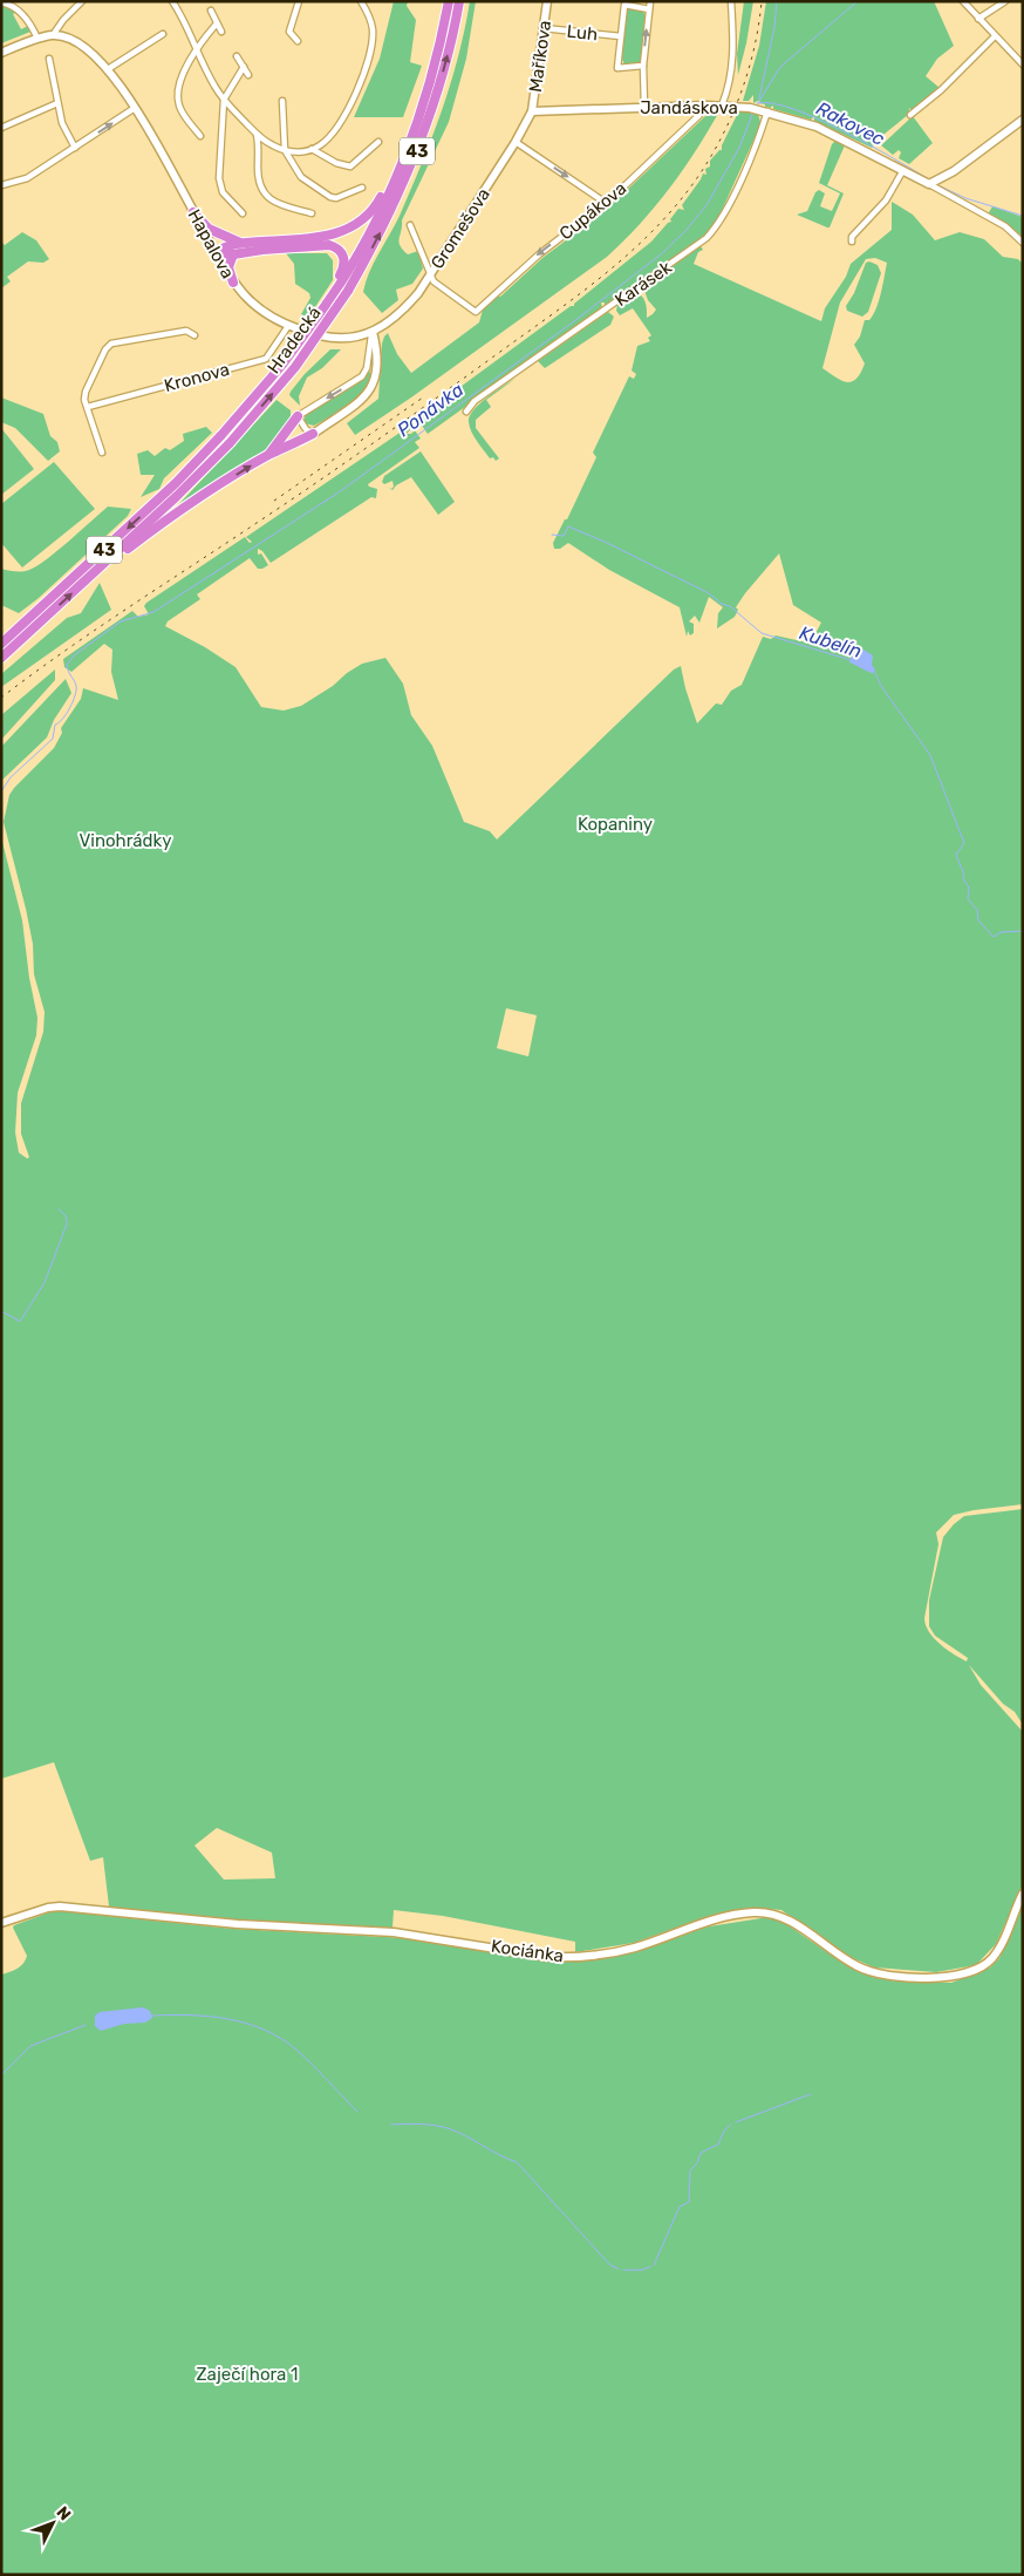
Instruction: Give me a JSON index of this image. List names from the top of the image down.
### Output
{
  "streets": {
    "highway": ["43", "Hradecká"],
    "street": [
      "Luh",
      "Maříkova",
      "Jandáskova",
      "Cupákova",
      "Gromešova",
      "Hapalova",
      "Karásek",
      "Kronova",
      "Kociánka"
    ]
  },
  "crossings": [
    ["Luh", "Maříkova"],
    ["Maříkova", "Jandáskova"],
    ["Maříkova", "Gromešova"],
    ["Jandáskova", "Cupákova"],
    ["Jandáskova", "Gromešova"],
    ["Jandáskova", "Karásek"],
    ["Cupákova", "Gromešova"],
    ["Gromešova", "Hapalova"],
    ["Hapalova", "Kronova"]
  ],
  "one_way": ["Cupákova"],
  "water": ["Rakovec", "Ponávka", "Kubelín"],
  "parks": ["Kopaniny", "Vinohrádky", "Zaječí hora 1"],
  "north": "top right"
}
